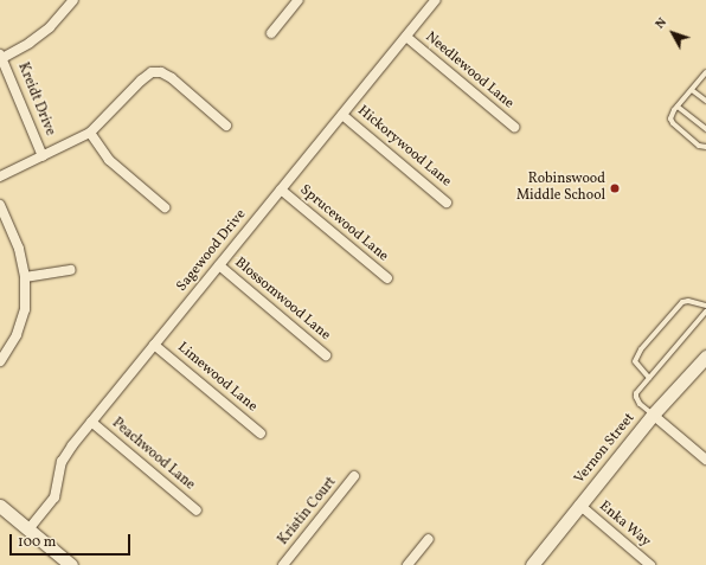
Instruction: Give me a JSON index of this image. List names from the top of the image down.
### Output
{
  "streets": {
    "street": [
      "Needlewood Lane",
      "Kreidt Drive",
      "Hickorywood Lane",
      "Sprucewood Lane",
      "Sagewood Drive",
      "Blossomwood Lane",
      "Limewood Lane",
      "Vernon Street",
      "Peachwood Lane",
      "Kristin Court",
      "Enka Way"
    ]
  },
  "crossings": [
    ["Needlewood Lane", "Sagewood Drive"],
    ["Hickorywood Lane", "Sagewood Drive"],
    ["Sprucewood Lane", "Sagewood Drive"],
    ["Sagewood Drive", "Blossomwood Lane"],
    ["Sagewood Drive", "Limewood Lane"],
    ["Sagewood Drive", "Peachwood Lane"],
    ["Vernon Street", "Enka Way"]
  ],
  "places": ["Robinswood Middle School"],
  "scale_bar": "100 m",
  "north": "top left"
}
